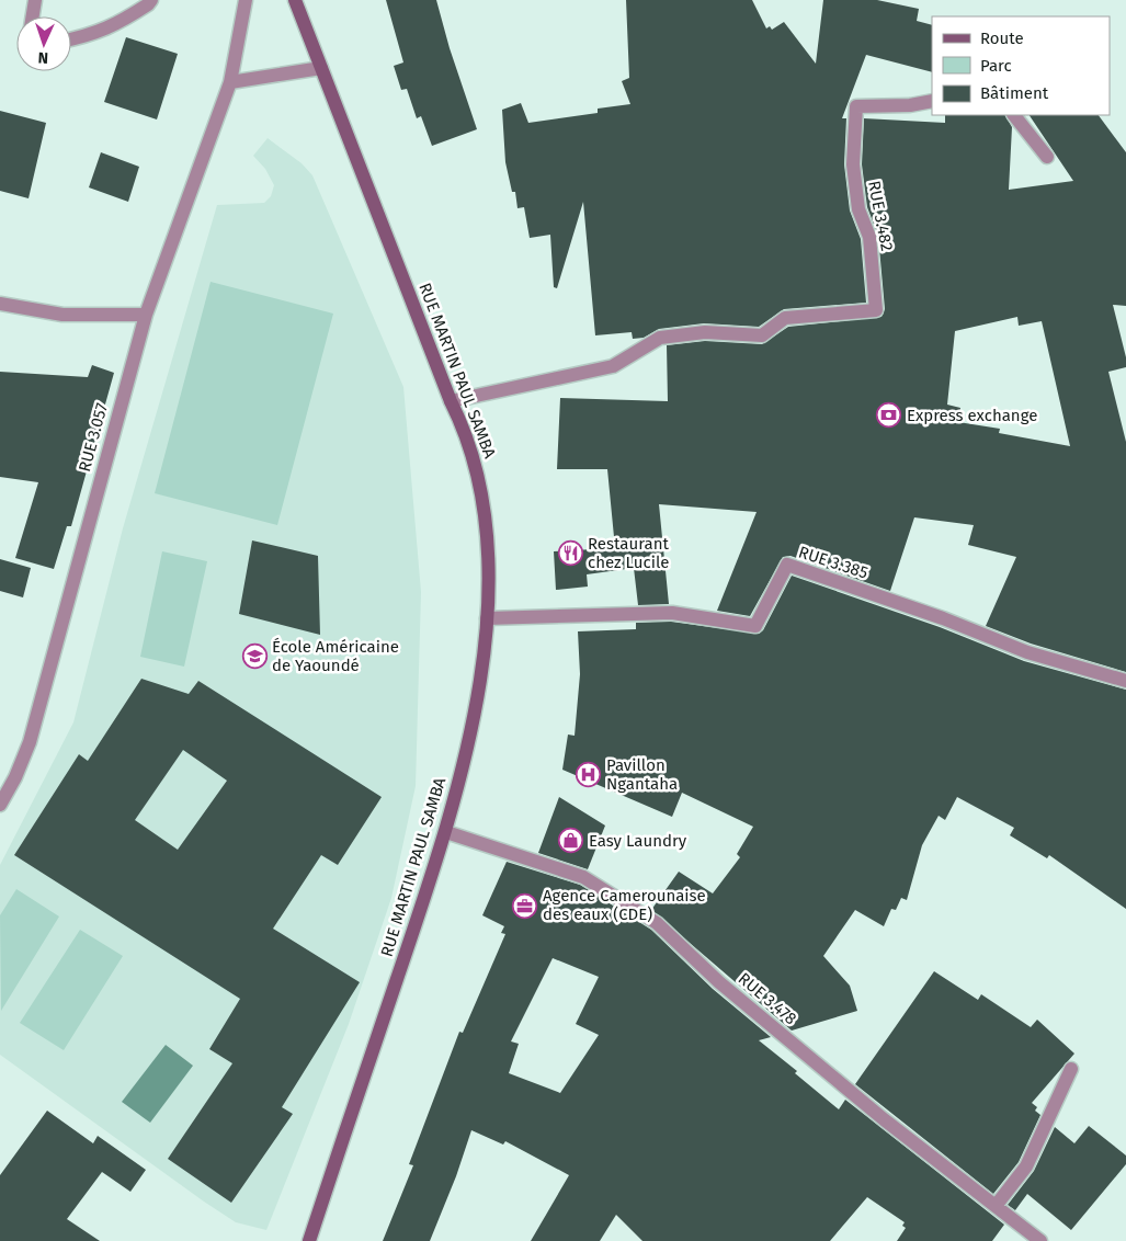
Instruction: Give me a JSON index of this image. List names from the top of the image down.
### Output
{
  "streets": {
    "main road": ["RUE MARTIN PAUL SAMBA"],
    "street": [
      "RUE 3.482",
      "RUE 3.057",
      "RUE 3.385",
      "RUE 3.478"
    ]
  },
  "crossings": [
    ["RUE 3.482", "RUE MARTIN PAUL SAMBA"],
    ["RUE MARTIN PAUL SAMBA", "RUE 3.385"],
    ["RUE MARTIN PAUL SAMBA", "RUE 3.478"]
  ],
  "places": {
    "bank": ["Express exchange"],
    "restaurant": ["Restaurant chez Lucile"],
    "school or university": ["École Américaine de Yaoundé"],
    "hospital": ["Pavillon Ngantaha"],
    "shop": ["Easy Laundry"],
    "office": ["Agence Camerounaise des eaux (CDE)"]
  },
  "legend": ["Route", "Parc", "Bâtiment"],
  "north": "bottom"
}
